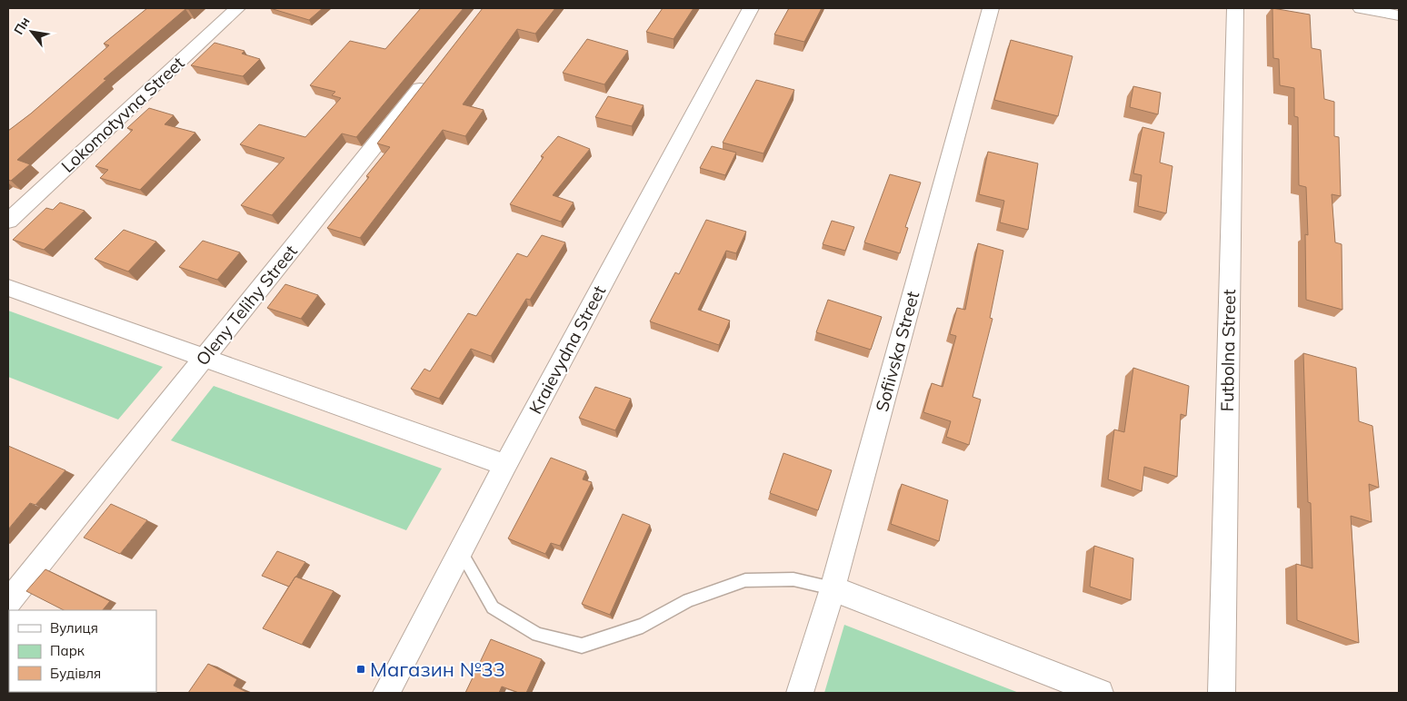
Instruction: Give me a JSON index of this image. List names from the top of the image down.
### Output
{
  "streets": {
    "street": [
      "Lokomotyvna Street",
      "Oleny Telihy Street",
      "Kraievydna Street",
      "Futbolna Street",
      "Sofiivska Street"
    ]
  },
  "places": {
    "transit": ["Магазин №33"]
  },
  "legend": ["Вулиця", "Парк", "Будівля"],
  "north": "top left"
}
